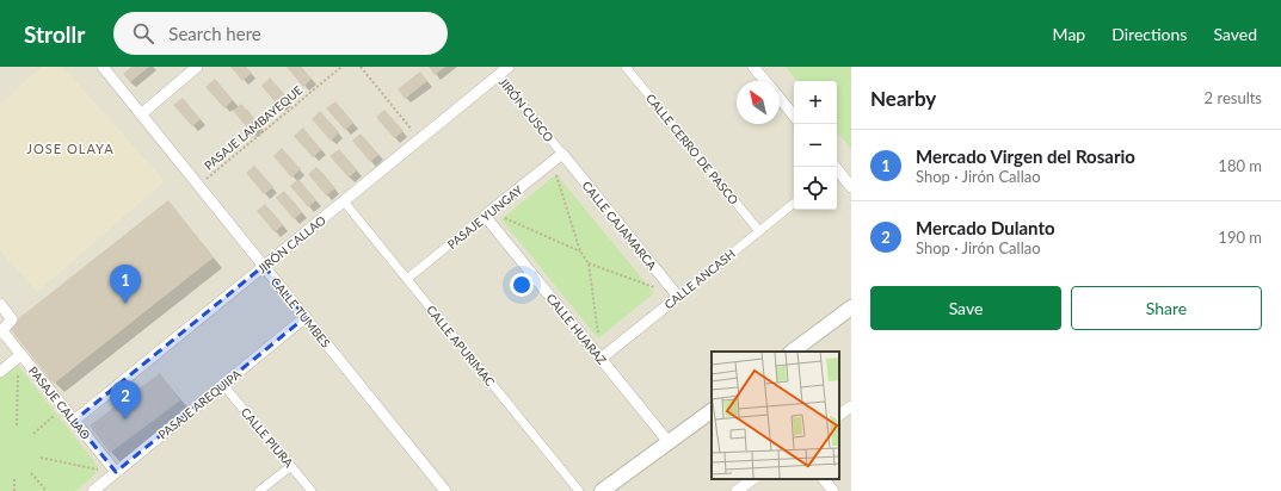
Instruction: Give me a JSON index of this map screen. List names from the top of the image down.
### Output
{
  "streets": {
    "street": [
      "JIRÓN CUSCO",
      "CALLE CERRO DE PASCO",
      "PASAJE YUNGAY",
      "CALLE CAJAMARCA",
      "JIRÓN CALLAO",
      "CALLE ANCASH",
      "CALLE TUMBES",
      "CALLE HUARAZ",
      "CALLE APURIMAC",
      "PASAJE CALLAO",
      "PASAJE AREQUIPA",
      "CALLE PIURA"
    ],
    "path": ["PASAJE LAMBAYEQUE"]
  },
  "crossings": [
    ["JIRÓN CUSCO", "PASAJE YUNGAY"],
    ["JIRÓN CUSCO", "CALLE CAJAMARCA"],
    ["JIRÓN CUSCO", "JIRÓN CALLAO"],
    ["PASAJE LAMBAYEQUE", "CALLE TUMBES"],
    ["CALLE CERRO DE PASCO", "CALLE ANCASH"],
    ["PASAJE YUNGAY", "CALLE CAJAMARCA"],
    ["PASAJE YUNGAY", "CALLE HUARAZ"],
    ["PASAJE YUNGAY", "CALLE APURIMAC"],
    ["CALLE CAJAMARCA", "CALLE ANCASH"],
    ["JIRÓN CALLAO", "CALLE TUMBES"],
    ["JIRÓN CALLAO", "CALLE APURIMAC"],
    ["JIRÓN CALLAO", "PASAJE CALLAO"],
    ["CALLE ANCASH", "CALLE HUARAZ"],
    ["CALLE TUMBES", "PASAJE AREQUIPA"],
    ["PASAJE CALLAO", "PASAJE AREQUIPA"],
    ["PASAJE AREQUIPA", "CALLE PIURA"]
  ],
  "districts": ["JOSE OLAYA"],
  "north": "top left",
  "page": {
    "header": "Strollr",
    "search": "Search here",
    "nav": ["Map", "Directions", "Saved"],
    "heading": ["Nearby", "2 results"],
    "map_buttons": ["+", "−"],
    "list": [
      {
        "mark": "1",
        "name": "Mercado Virgen del Rosario",
        "note": "Shop · Jirón Callao",
        "value": "180 m"
      },
      {
        "mark": "2",
        "name": "Mercado Dulanto",
        "note": "Shop · Jirón Callao",
        "value": "190 m"
      }
    ],
    "pins": ["1", "2"],
    "buttons": ["Save", "Share"]
  }
}
